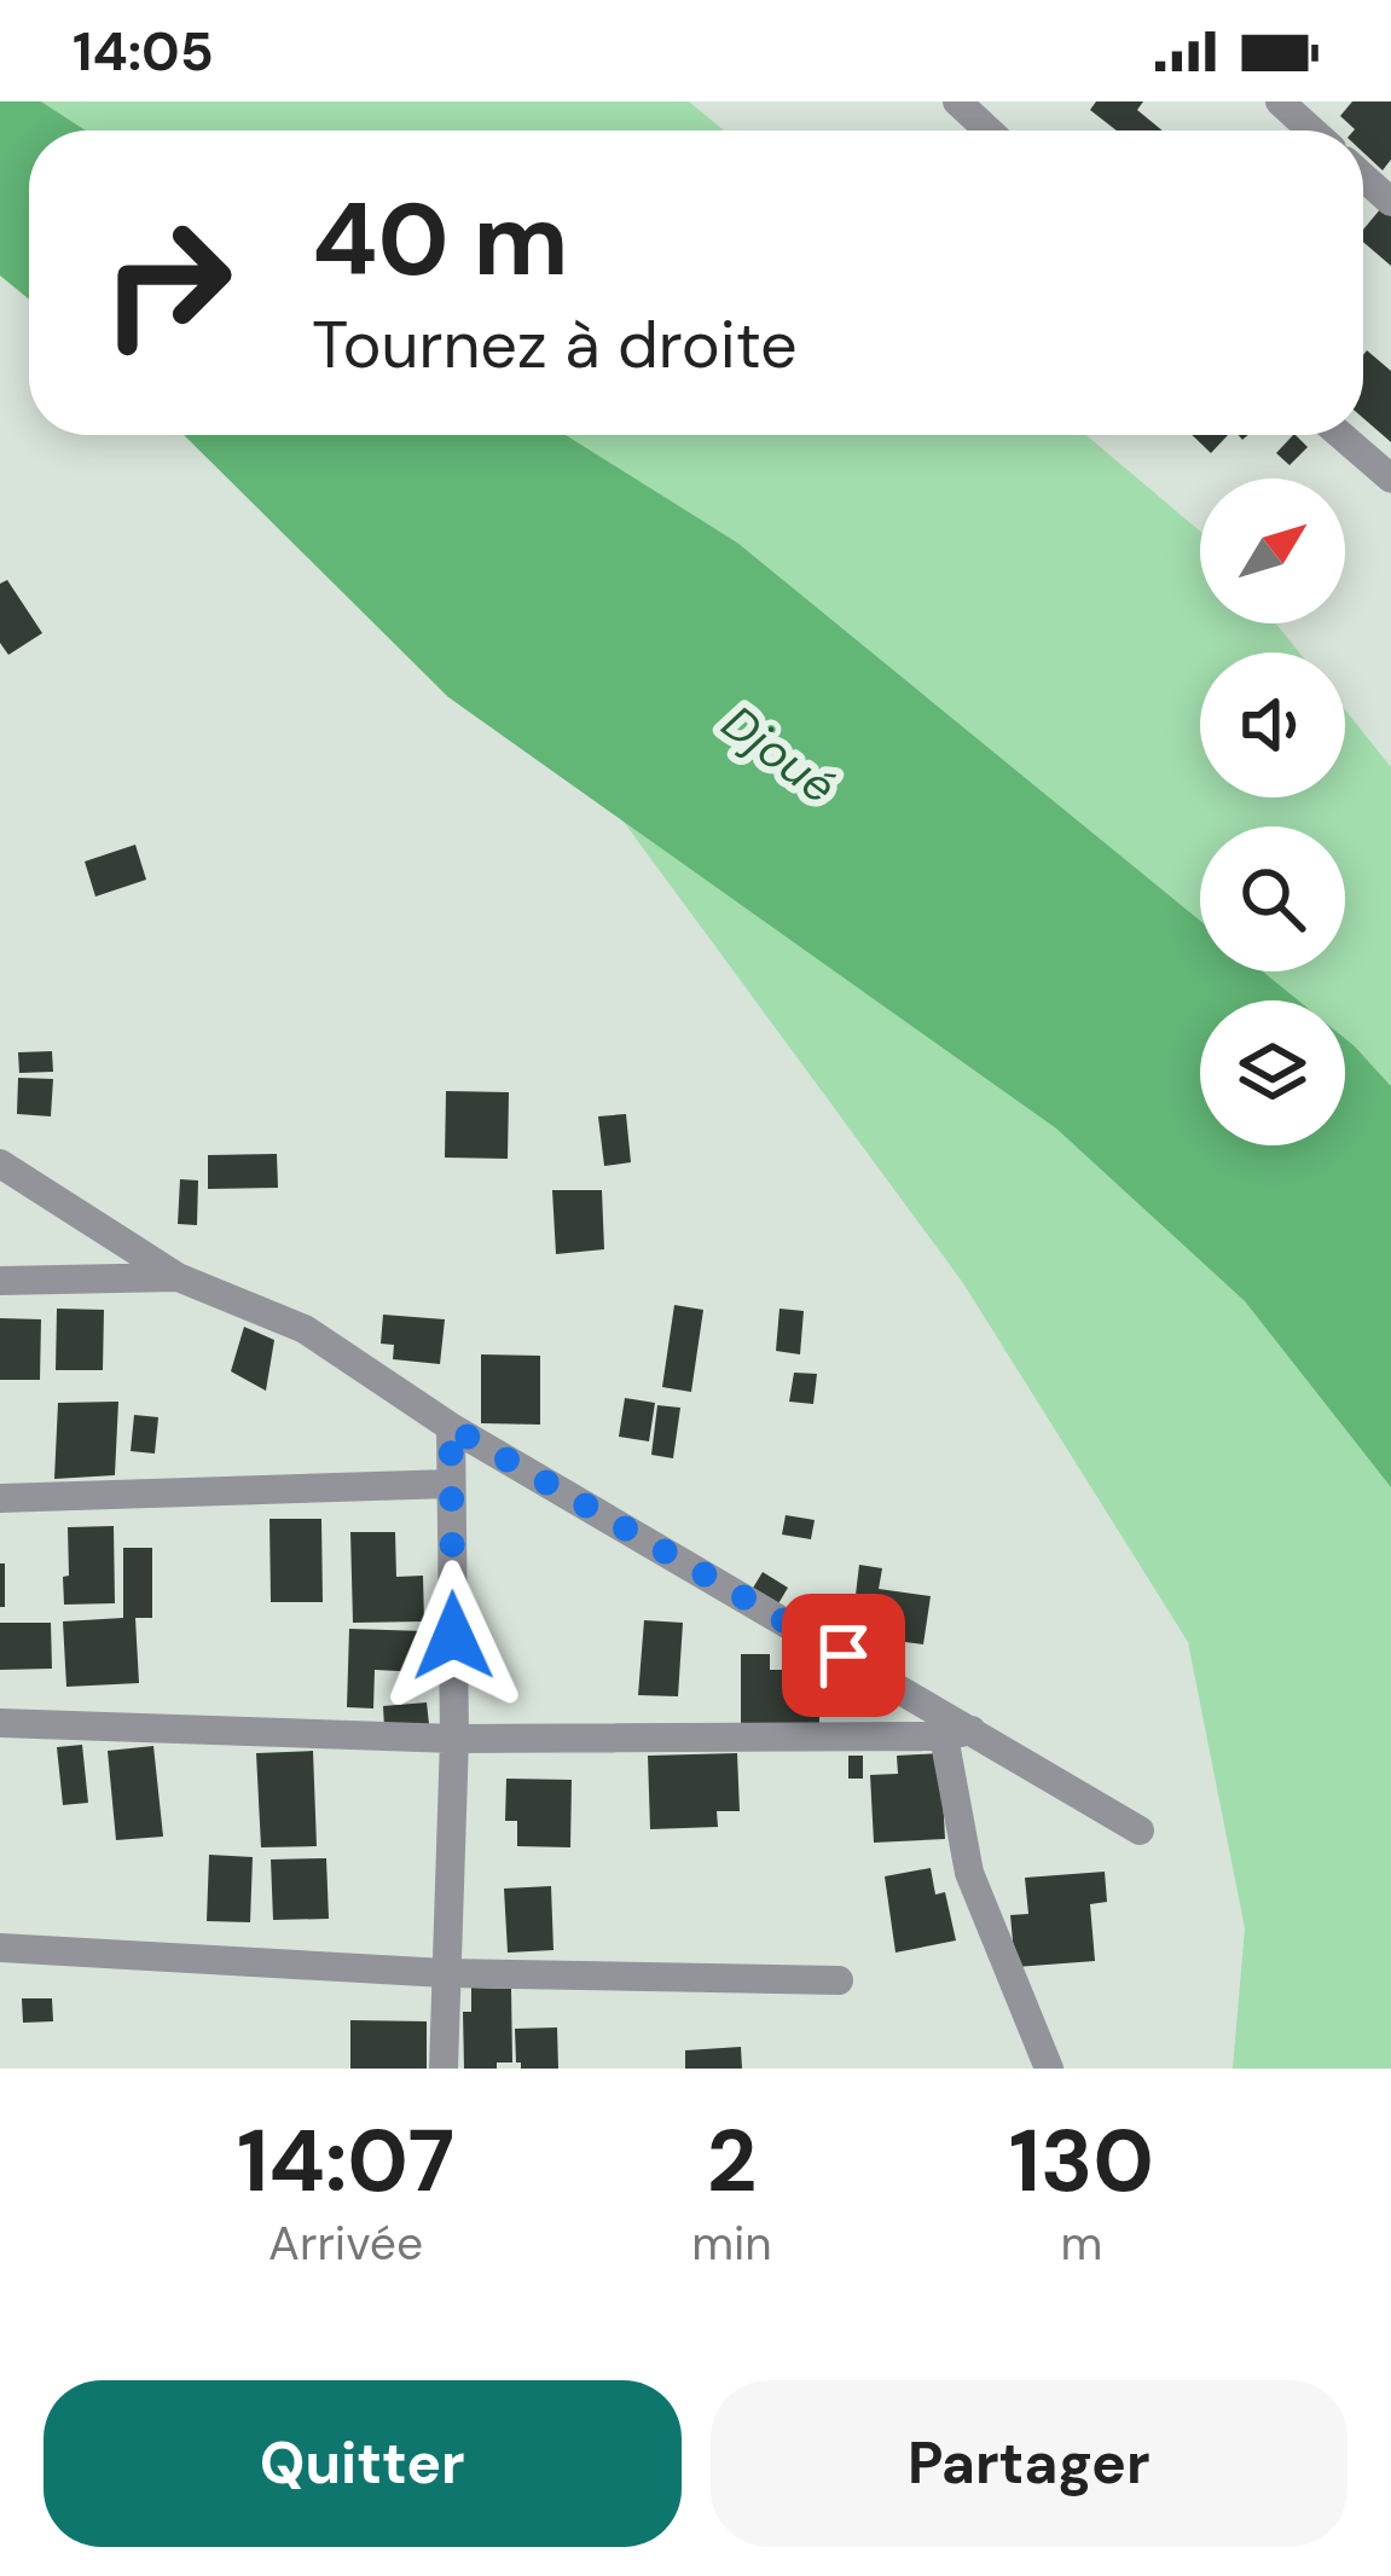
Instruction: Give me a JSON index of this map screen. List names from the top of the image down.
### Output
{
  "water": ["Djoué"],
  "north": "top right",
  "page": {
    "status": "14:05",
    "turn": ["40 m", "Tournez à droite"],
    "eta": [
      "14:07",
      "Arrivée",
      "2",
      "min",
      "130",
      "m"
    ],
    "buttons": ["Quitter", "Partager"]
  }
}
